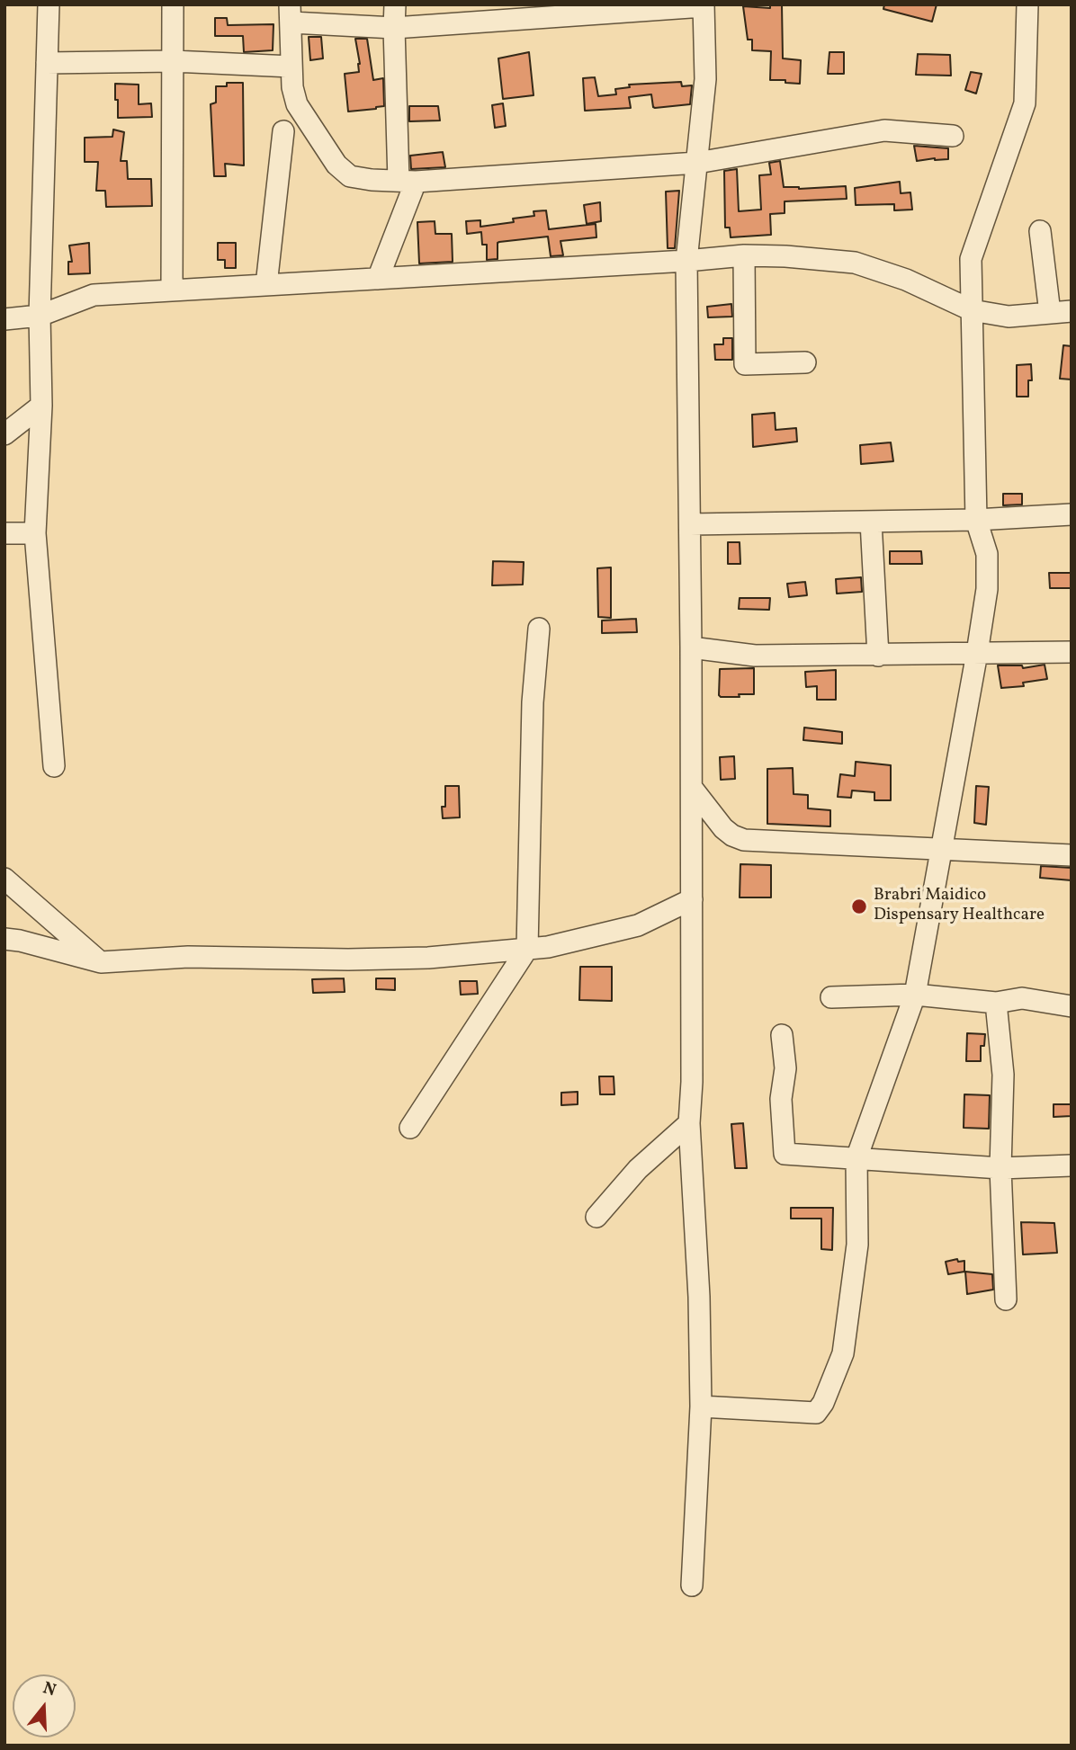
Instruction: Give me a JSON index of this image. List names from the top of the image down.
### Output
{
  "places": ["Brabri Maidico Dispensary Healthcare"],
  "north": "top"
}
